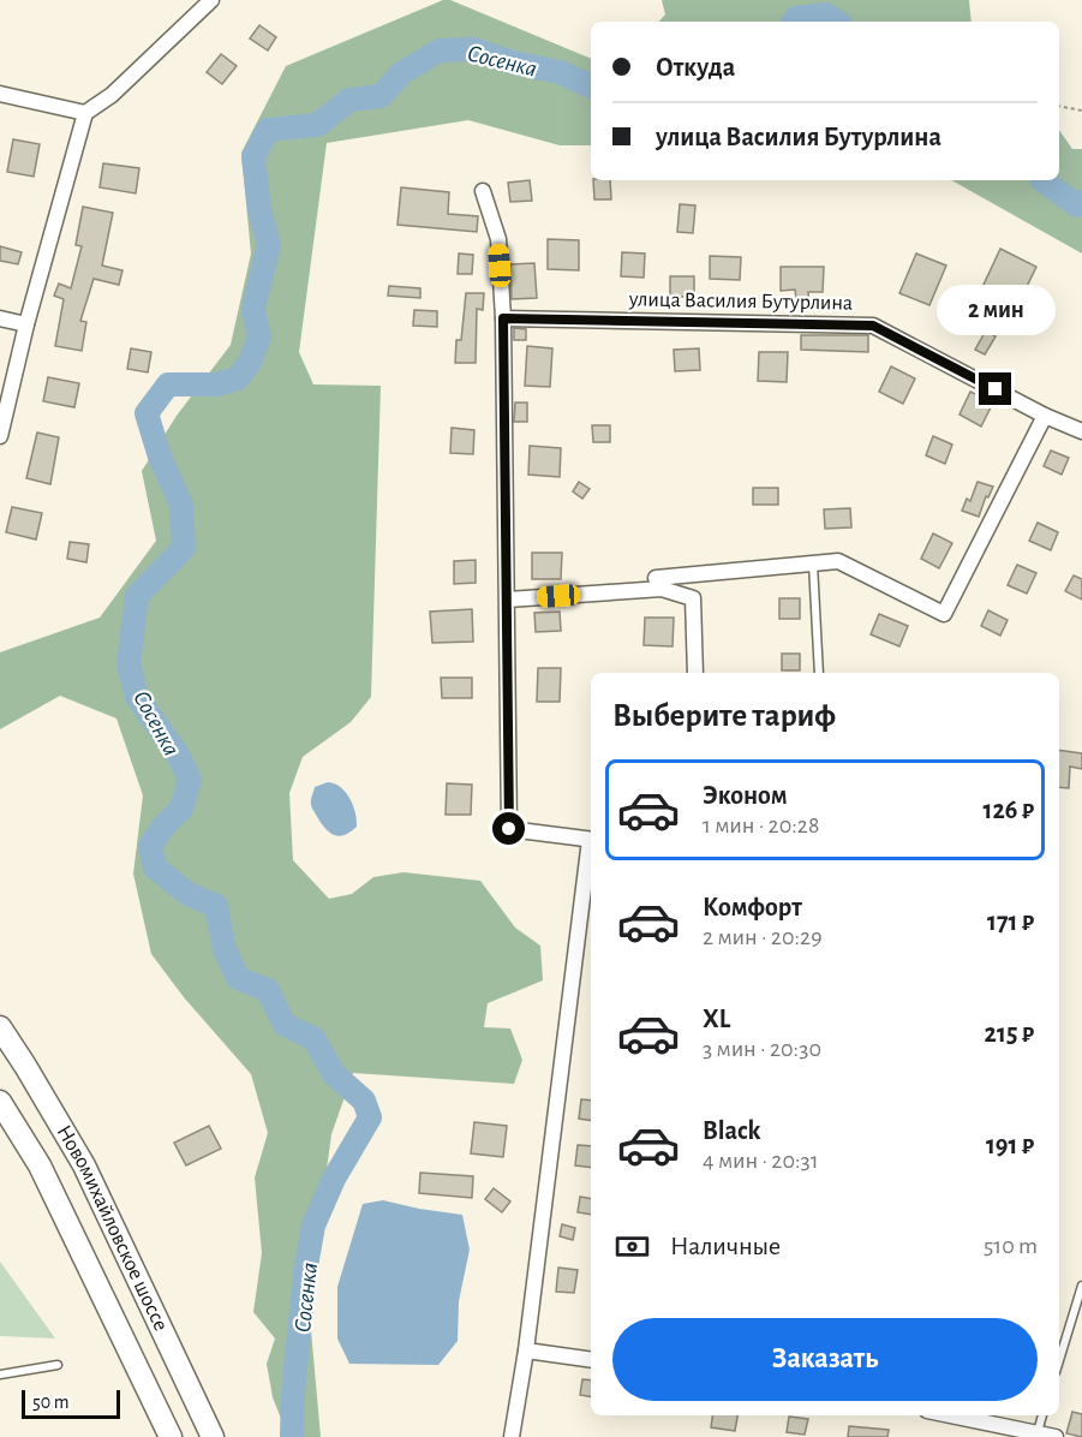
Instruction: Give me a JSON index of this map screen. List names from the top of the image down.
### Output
{
  "streets": {
    "main road": ["Новомихайловское шоссе"],
    "street": ["улица Василия Бутурлина"]
  },
  "water": ["Сосенка"],
  "scale_bar": "50 m",
  "page": {
    "banner": ["Откуда", "улица Василия Бутурлина"],
    "bubble": "2 мин",
    "heading": "Выберите тариф",
    "list": [
      {
        "name": "Эконом",
        "note": "1 мин · 20:28",
        "value": "126 ₽"
      },
      {
        "name": "Комфорт",
        "note": "2 мин · 20:29",
        "value": "171 ₽"
      },
      {
        "name": "XL",
        "note": "3 мин · 20:30",
        "value": "215 ₽"
      },
      {
        "name": "Black",
        "note": "4 мин · 20:31",
        "value": "191 ₽"
      }
    ],
    "pay": ["Наличные", "510 m"],
    "buttons": "Заказать",
    "scale": "50 m"
  }
}
